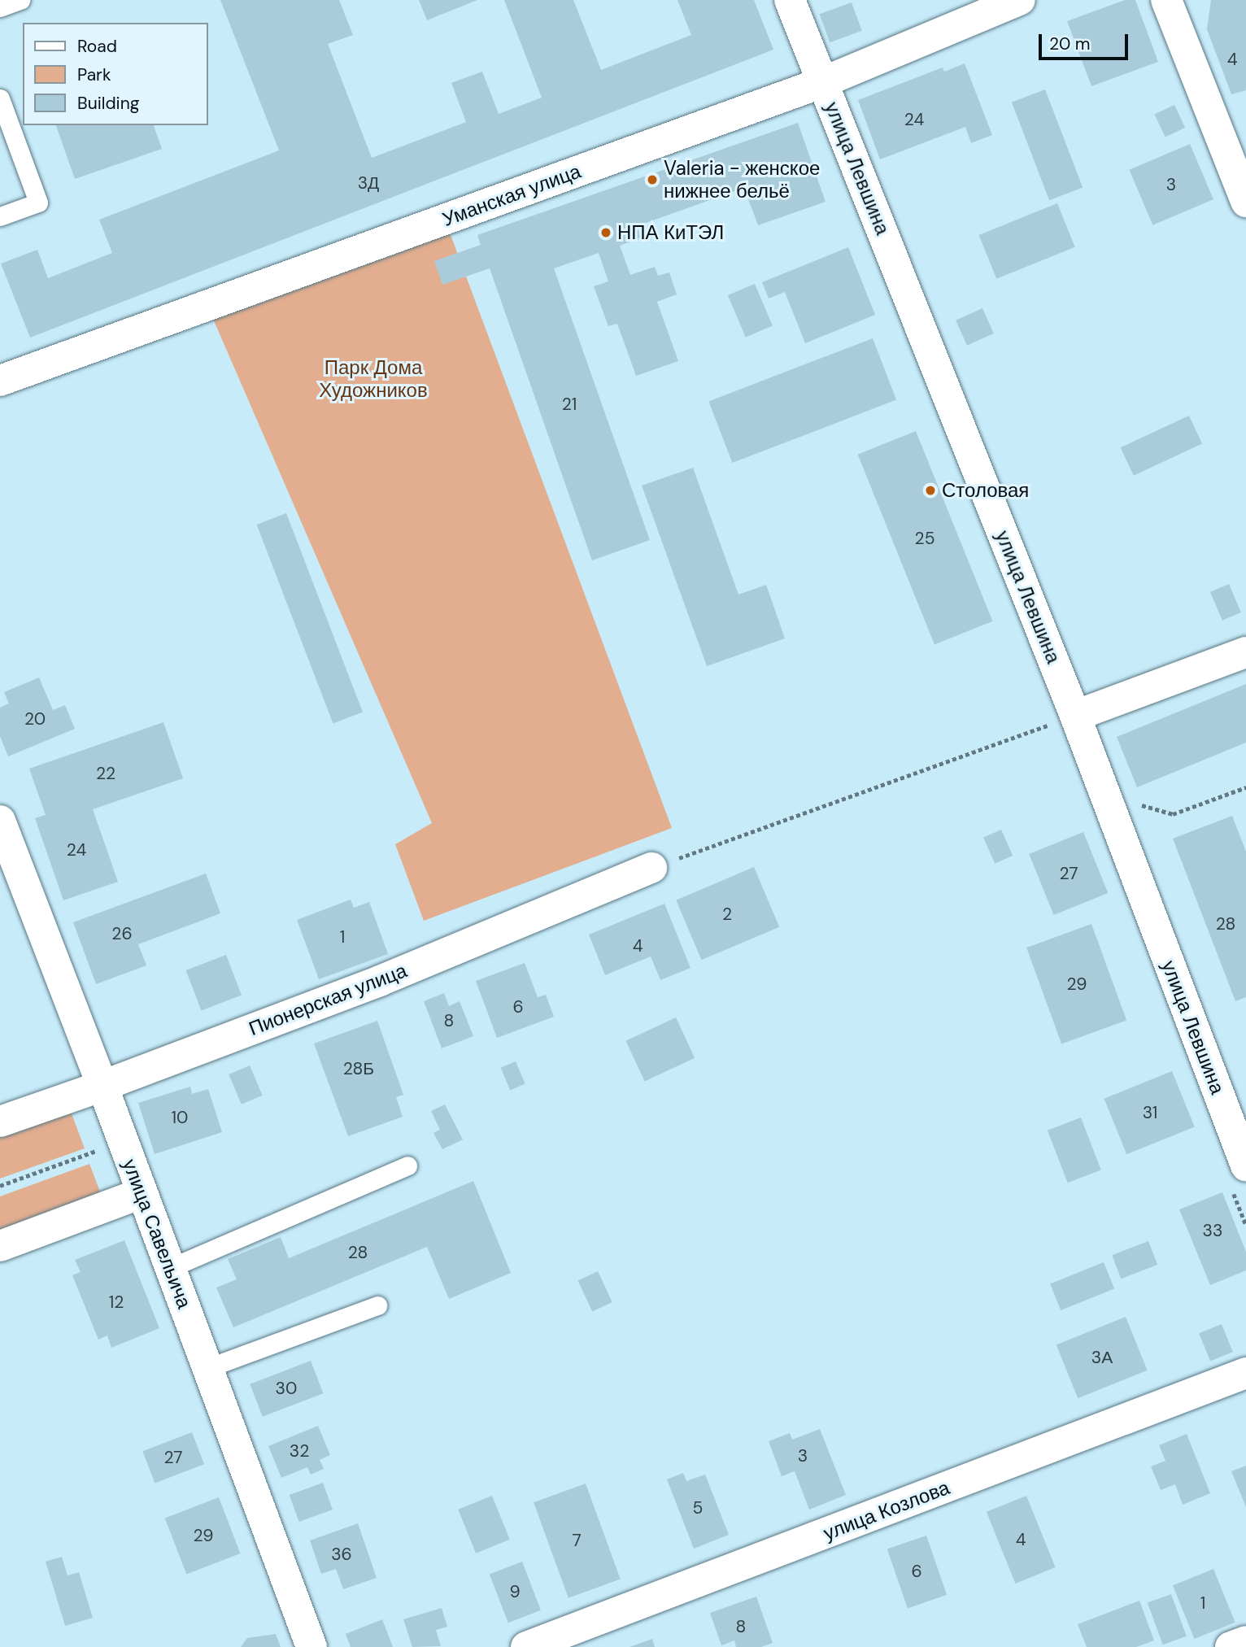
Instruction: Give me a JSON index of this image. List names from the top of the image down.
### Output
{
  "streets": {
    "street": [
      "улица Левшина",
      "Уманская улица",
      "Пионерская улица",
      "улица Савельича",
      "улица Козлова"
    ]
  },
  "crossings": [
    ["улица Левшина", "Уманская улица"],
    ["Пионерская улица", "улица Савельича"]
  ],
  "parks": ["Парк Дома Художников"],
  "places": ["Valeria - женское нижнее бельё", "НПА КиТЭЛ", "Столовая"],
  "house_numbers": [
    "4",
    "24",
    "3Д",
    "3",
    "21",
    "25",
    "20",
    "22",
    "24",
    "27",
    "2",
    "28",
    "26",
    "1",
    "4",
    "29",
    "6",
    "8",
    "28Б",
    "31",
    "10",
    "33",
    "28",
    "12",
    "3А",
    "30",
    "32",
    "3",
    "27",
    "5",
    "29",
    "4",
    "7",
    "36",
    "6",
    "9",
    "1",
    "8"
  ],
  "legend": ["Road", "Park", "Building"],
  "scale_bar": "20 m"
}
